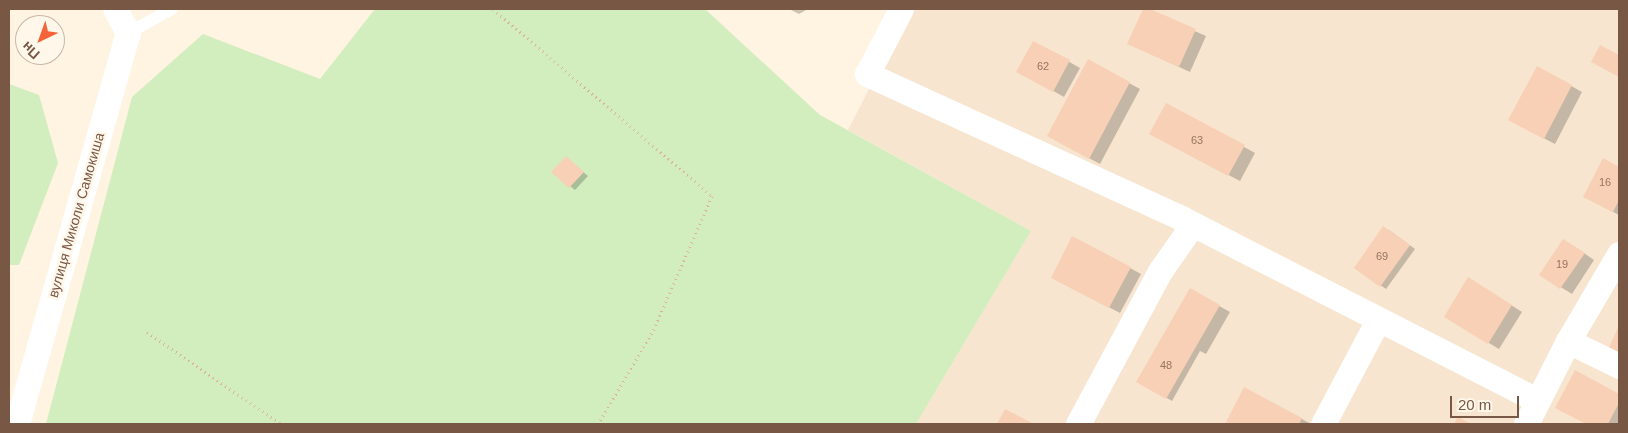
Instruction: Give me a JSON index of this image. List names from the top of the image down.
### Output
{
  "streets": {
    "street": ["вулиця Миколи Самокиша"]
  },
  "house_numbers": [
    "62",
    "63",
    "16",
    "69",
    "19",
    "48"
  ],
  "scale_bar": "20 m",
  "north": "bottom left"
}
